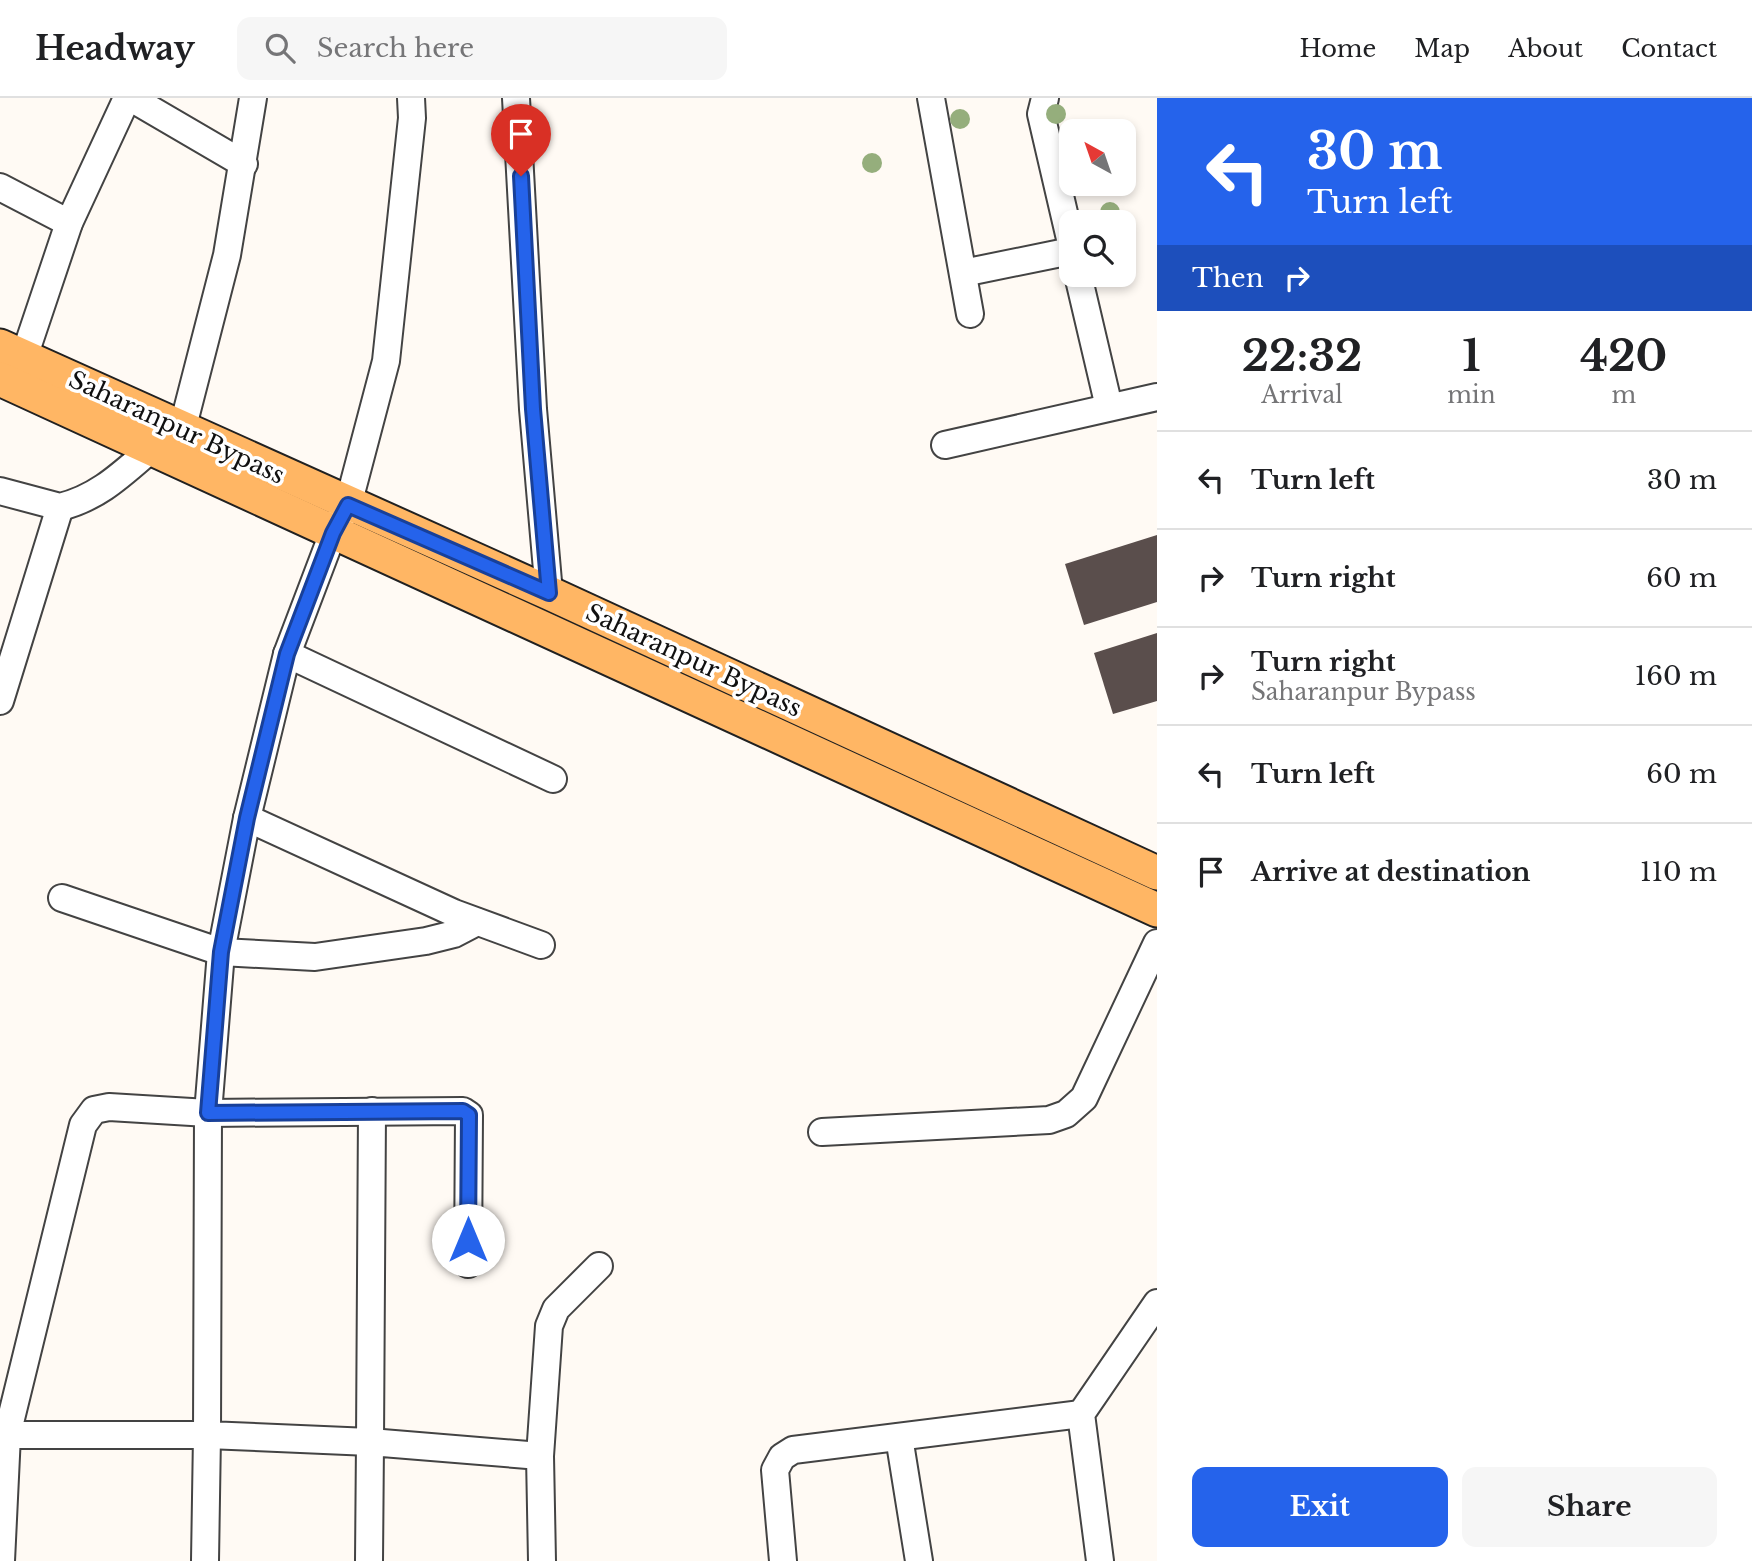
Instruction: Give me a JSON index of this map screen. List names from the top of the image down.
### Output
{
  "streets": {
    "main road": ["Saharanpur Bypass"]
  },
  "north": "top left",
  "page": {
    "header": "Headway",
    "search": "Search here",
    "nav": [
      "Home",
      "Map",
      "About",
      "Contact"
    ],
    "turn": ["30 m", "Turn left"],
    "then": "Then",
    "eta": [
      "22:32",
      "Arrival",
      "1",
      "min",
      "420",
      "m"
    ],
    "list": [
      {
        "name": "Turn left",
        "value": "30 m"
      },
      {
        "name": "Turn right",
        "value": "60 m"
      },
      {
        "name": "Turn right",
        "note": "Saharanpur Bypass",
        "value": "160 m"
      },
      {
        "name": "Turn left",
        "value": "60 m"
      },
      {
        "name": "Arrive at destination",
        "value": "110 m"
      }
    ],
    "buttons": ["Exit", "Share"]
  }
}
